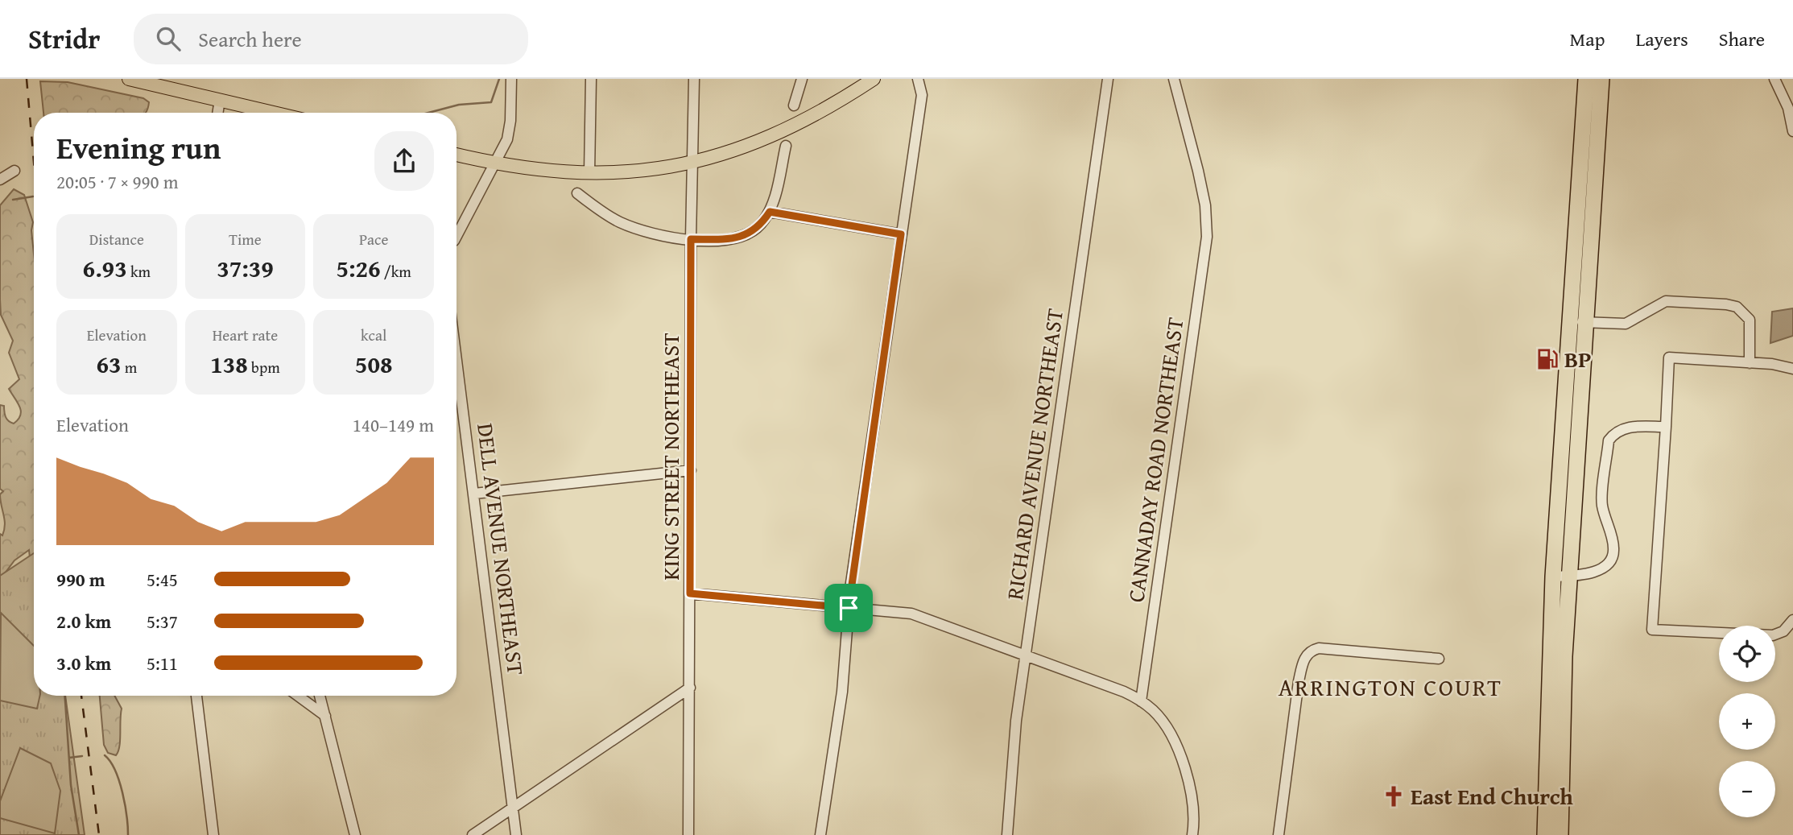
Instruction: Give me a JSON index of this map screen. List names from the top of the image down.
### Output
{
  "streets": {
    "street": [
      "RICHARD AVENUE NORTHEAST",
      "KING STREET NORTHEAST",
      "CANNADAY ROAD NORTHEAST",
      "DELL AVENUE NORTHEAST"
    ]
  },
  "districts": ["ARRINGTON COURT"],
  "places": {
    "fuel station": ["BP"],
    "church": ["East End Church"]
  },
  "page": {
    "header": "Stridr",
    "search": "Search here",
    "nav": ["Map", "Layers", "Share"],
    "heading": ["Evening run", "20:05 · 7 × 990 m"],
    "stats": [
      ["Distance", "6.93 km"],
      ["Time", "37:39"],
      ["Pace", "5:26 /km"],
      ["Elevation", "63 m"],
      ["Heart rate", "138 bpm"],
      ["kcal", "508"]
    ],
    "chart": ["Elevation", "140–149 m"],
    "list": [
      {
        "name": "990 m",
        "note": "5:45"
      },
      {
        "name": "2.0 km",
        "note": "5:37"
      },
      {
        "name": "3.0 km",
        "note": "5:11"
      }
    ],
    "map_buttons": ["+", "−"]
  }
}
